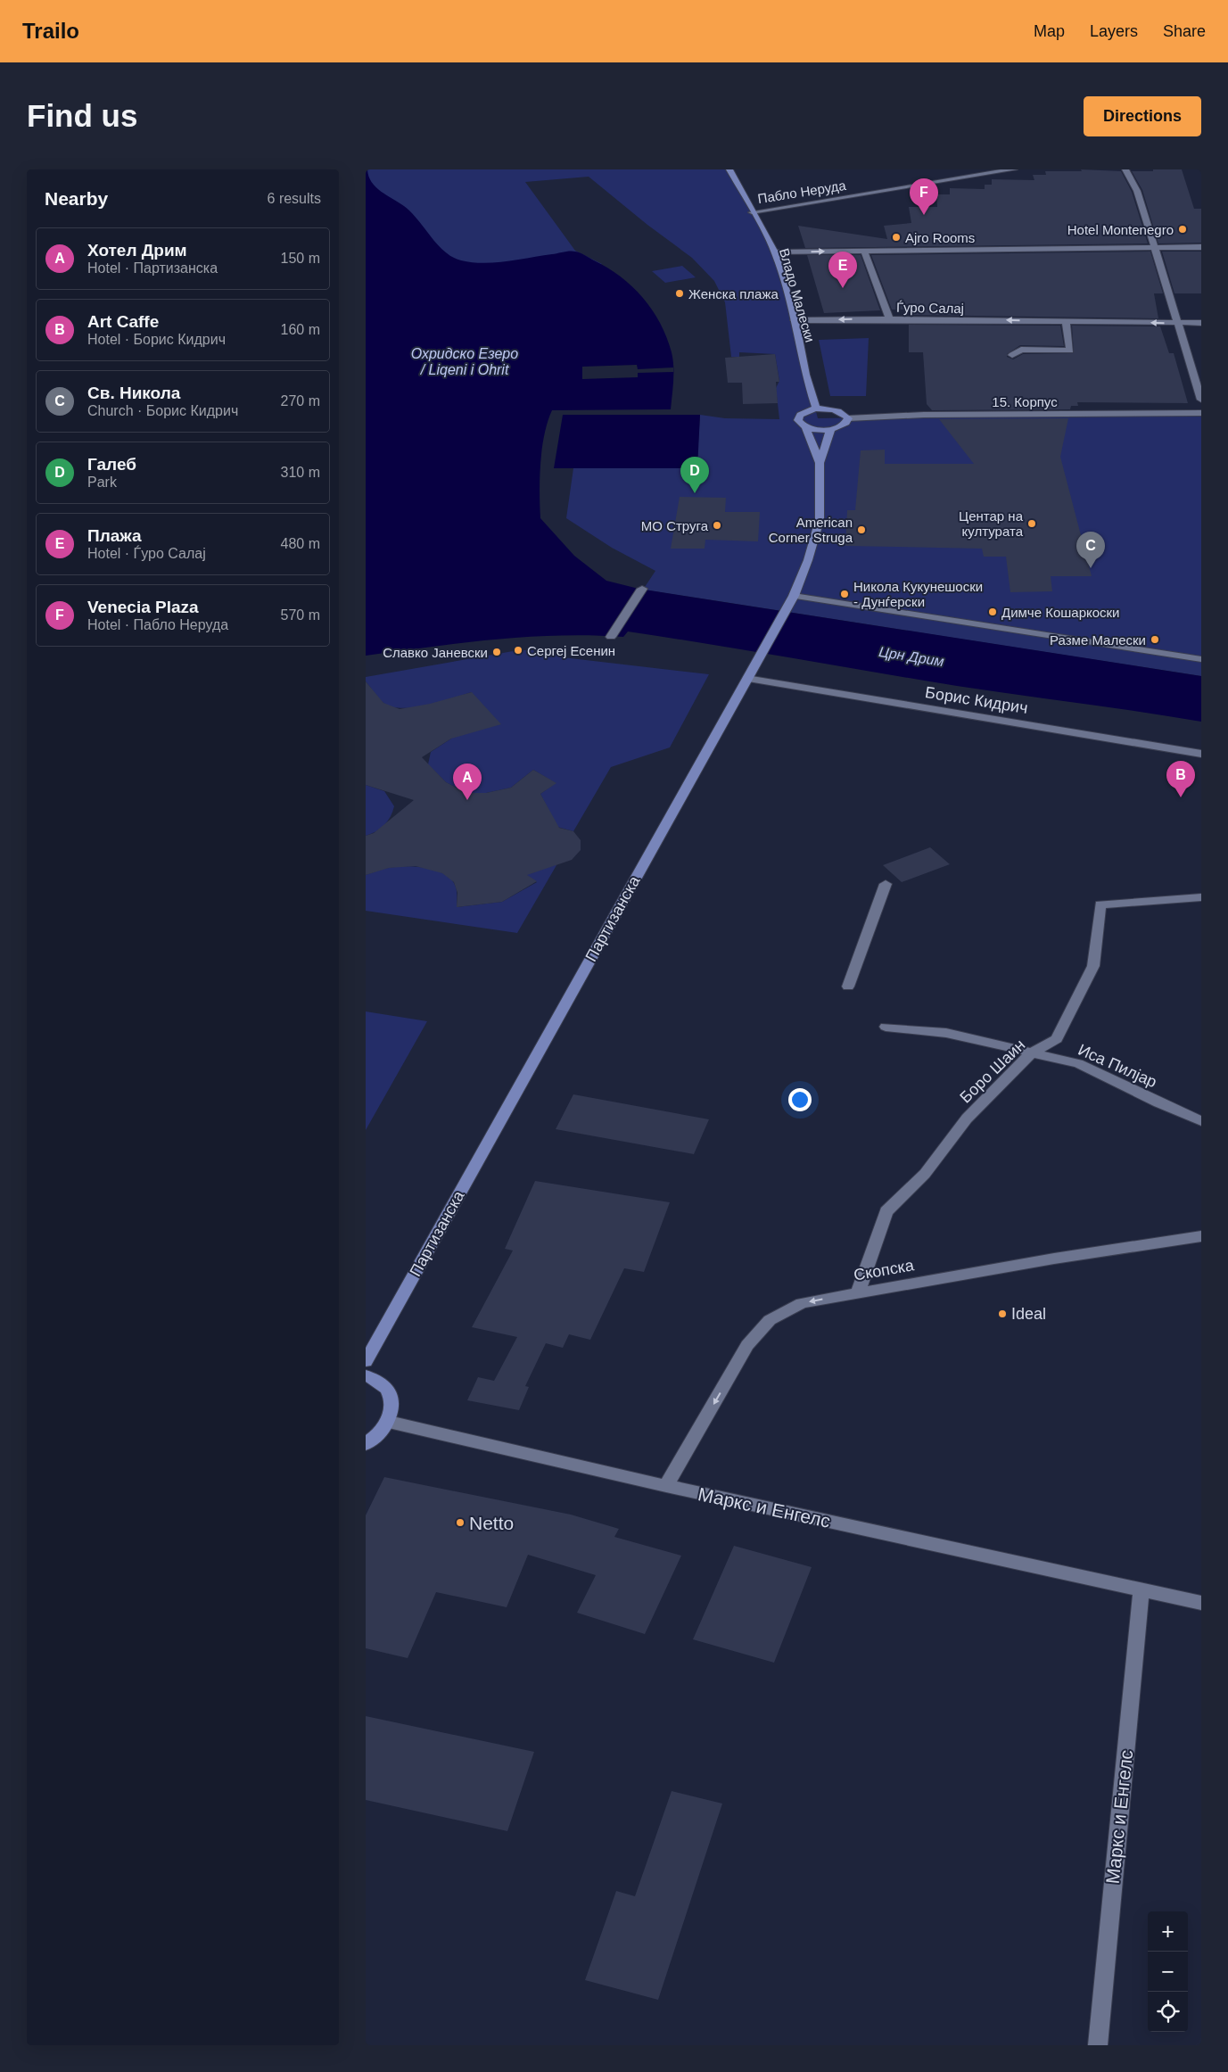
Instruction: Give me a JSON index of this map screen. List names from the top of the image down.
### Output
{
  "streets": {
    "main road": ["Владо Малески", "Партизанска"],
    "street": [
      "Пабло Неруда",
      "Ѓуро Салај",
      "15. Корпус",
      "Борис Кидрич",
      "Иса Пилјар",
      "Боро Шаин",
      "Скопска",
      "Маркс и Енгелс"
    ]
  },
  "crossings": [
    ["Пабло Неруда", "Владо Малески"],
    ["Владо Малески", "Ѓуро Салај"],
    ["Борис Кидрич", "Партизанска"],
    ["Иса Пилјар", "Боро Шаин"],
    ["Боро Шаин", "Скопска"],
    ["Скопска", "Маркс и Енгелс"]
  ],
  "one_way": ["Скопска"],
  "water": ["Охридско Езеро / Liqeni i Ohrit", "Црн Дрим"],
  "places": [
    "Hotel Montenegro",
    "Ajro Rooms",
    "Женска плажа",
    "Центар на културата",
    "МО Струга",
    "American Corner Struga",
    "Никола Кукунешоски - Дунѓерски",
    "Димче Кошаркоски",
    "Разме Малески",
    "Сергеј Есенин",
    "Славко Јаневски",
    "Ideal",
    "Netto"
  ],
  "page": {
    "header": "Trailo",
    "nav": ["Map", "Layers", "Share"],
    "buttons": "Directions",
    "title": "Find us",
    "heading": ["Nearby", "6 results"],
    "pins": [
      "F",
      "E",
      "D",
      "C",
      "B",
      "A"
    ],
    "list": [
      {
        "mark": "A",
        "name": "Хотел Дрим",
        "note": "Hotel · Партизанска",
        "value": "150 m"
      },
      {
        "mark": "B",
        "name": "Art Caffe",
        "note": "Hotel · Борис Кидрич",
        "value": "160 m"
      },
      {
        "mark": "C",
        "name": "Св. Никола",
        "note": "Church · Борис Кидрич",
        "value": "270 m"
      },
      {
        "mark": "D",
        "name": "Галеб",
        "note": "Park",
        "value": "310 m"
      },
      {
        "mark": "E",
        "name": "Плажа",
        "note": "Hotel · Ѓуро Салај",
        "value": "480 m"
      },
      {
        "mark": "F",
        "name": "Venecia Plaza",
        "note": "Hotel · Пабло Неруда",
        "value": "570 m"
      }
    ],
    "map_buttons": ["+", "−"]
  }
}
